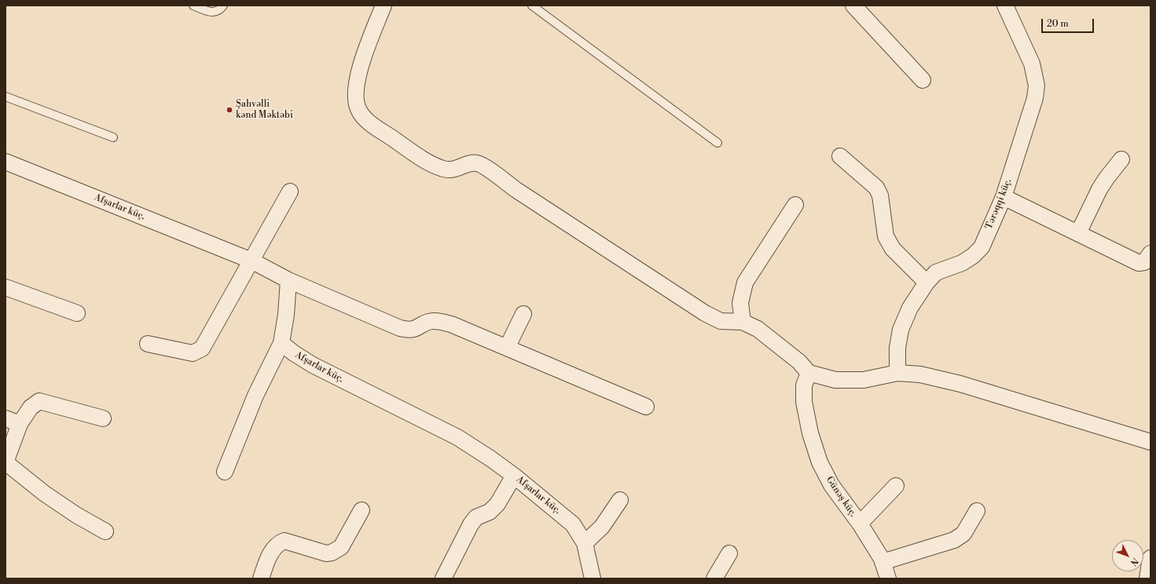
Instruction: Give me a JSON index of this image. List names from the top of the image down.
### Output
{
  "streets": {
    "street": ["Tərəqqi küç.", "Afşarlar küç.", "Günəş küç."]
  },
  "places": ["Şahvəlli kənd Məktəbi"],
  "scale_bar": "20 m",
  "north": "bottom right"
}
